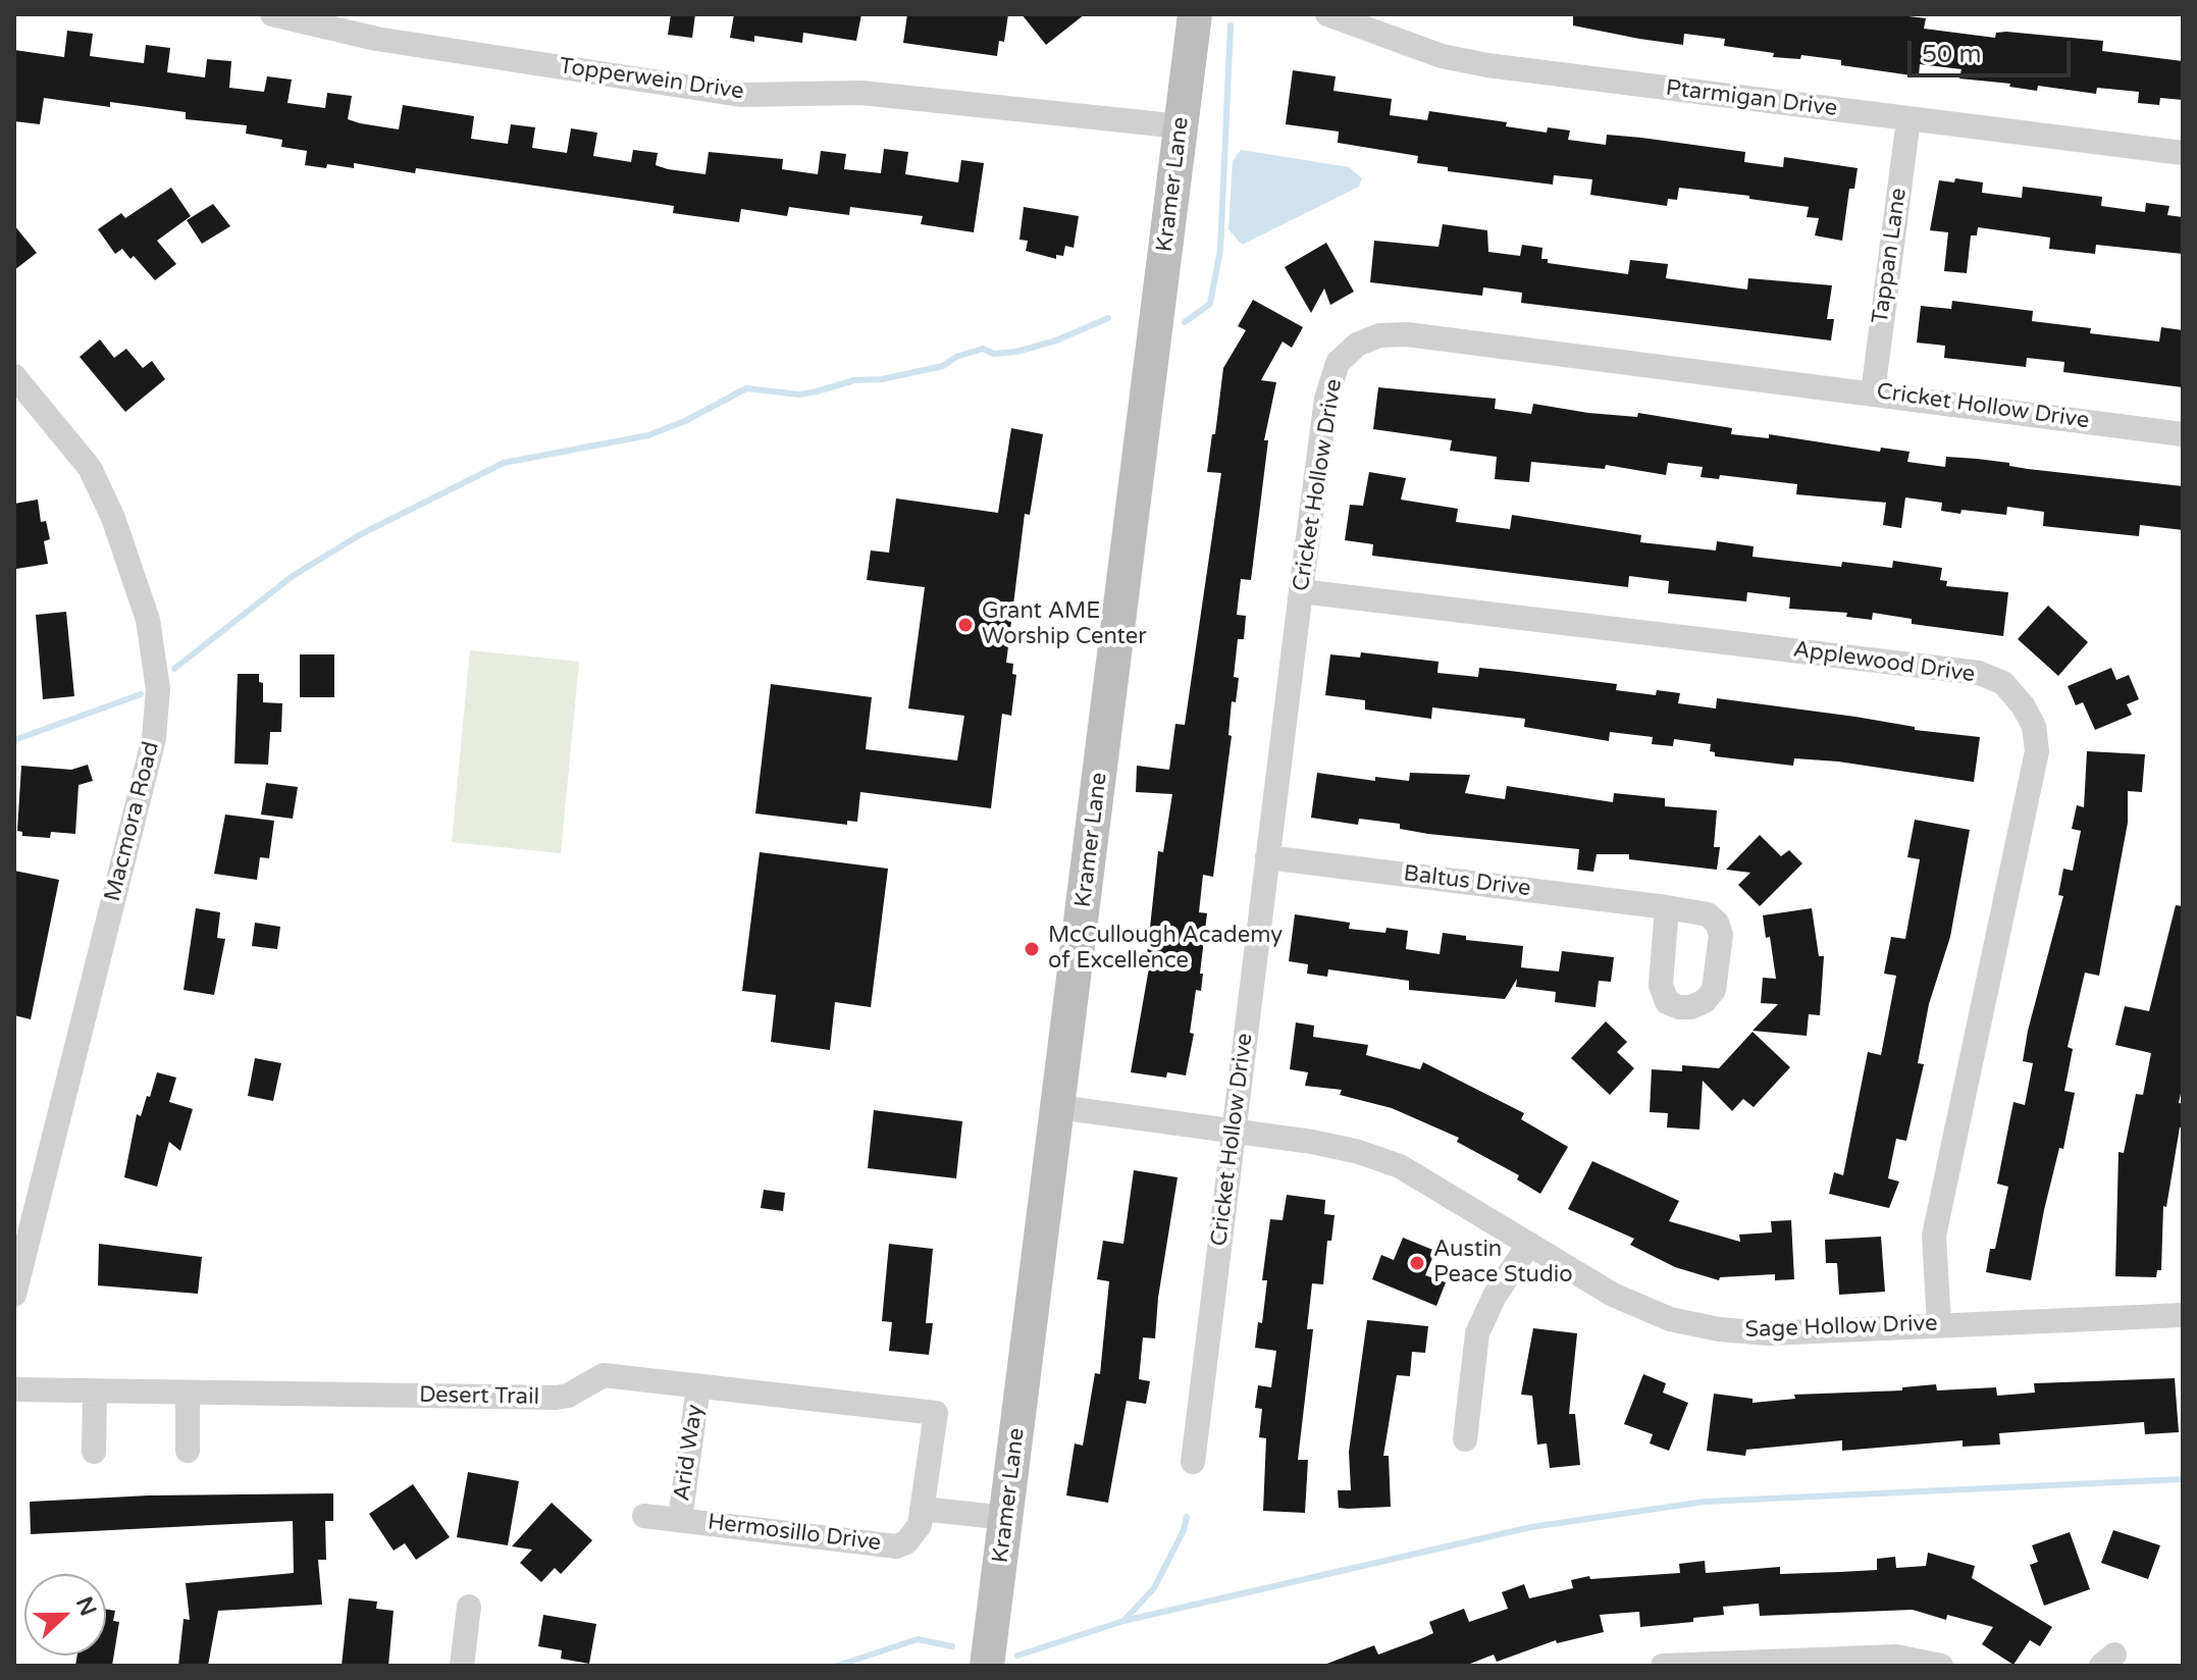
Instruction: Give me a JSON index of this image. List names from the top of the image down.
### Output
{
  "streets": {
    "street": [
      "Topperwein Drive",
      "Ptarmigan Drive",
      "Kramer Lane",
      "Tappan Lane",
      "Cricket Hollow Drive",
      "Applewood Drive",
      "Macmora Road",
      "Baltus Drive",
      "Sage Hollow Drive",
      "Desert Trail",
      "Arid Way",
      "Hermosillo Drive"
    ]
  },
  "crossings": [
    ["Topperwein Drive", "Kramer Lane"],
    ["Ptarmigan Drive", "Tappan Lane"],
    ["Kramer Lane", "Sage Hollow Drive"],
    ["Tappan Lane", "Cricket Hollow Drive"],
    ["Cricket Hollow Drive", "Applewood Drive"],
    ["Cricket Hollow Drive", "Baltus Drive"],
    ["Cricket Hollow Drive", "Sage Hollow Drive"],
    ["Applewood Drive", "Sage Hollow Drive"],
    ["Desert Trail", "Arid Way"],
    ["Desert Trail", "Hermosillo Drive"],
    ["Arid Way", "Hermosillo Drive"]
  ],
  "places": ["Grant AME Worship Center", "McCullough Academy of Excellence", "Austin Peace Studio"],
  "scale_bar": "50 m",
  "north": "right"
}
